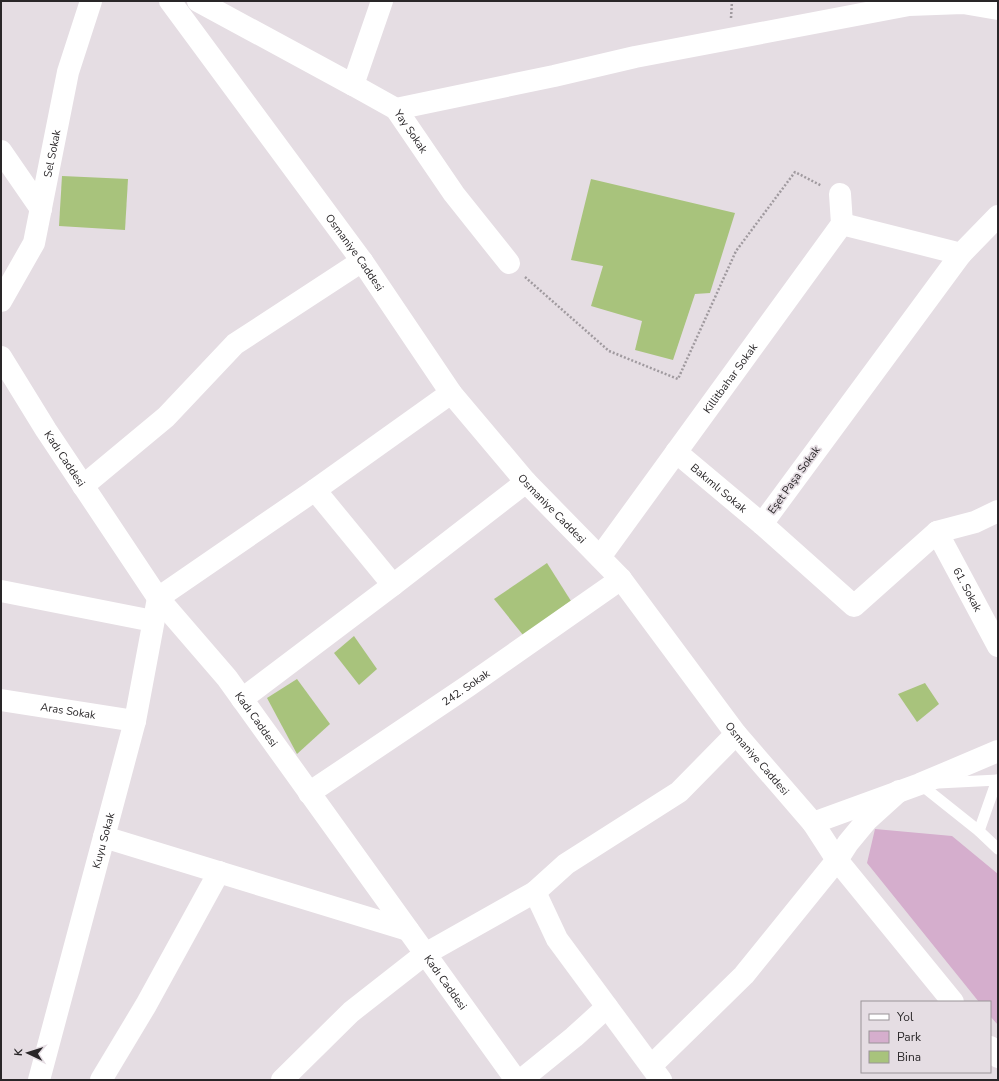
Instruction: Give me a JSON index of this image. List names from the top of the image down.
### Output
{
  "streets": {
    "street": [
      "Yay Sokak",
      "Sel Sokak",
      "Osmaniye Caddesi",
      "Killitbahar Sokak",
      "Kadı Caddesi",
      "Eşet Paşa Sokak",
      "Bakımlı Sokak",
      "61. Sokak",
      "242. Sokak",
      "Aras Sokak",
      "Kuyu Sokak"
    ]
  },
  "crossings": [
    ["Osmaniye Caddesi", "Killitbahar Sokak"],
    ["Osmaniye Caddesi", "242. Sokak"],
    ["Killitbahar Sokak", "Bakımlı Sokak"],
    ["Kadı Caddesi", "242. Sokak"],
    ["Kadı Caddesi", "Kuyu Sokak"],
    ["Eşet Paşa Sokak", "Bakımlı Sokak"],
    ["Eşet Paşa Sokak", "61. Sokak"],
    ["Aras Sokak", "Kuyu Sokak"]
  ],
  "legend": ["Yol", "Park", "Bina"],
  "north": "left"
}
